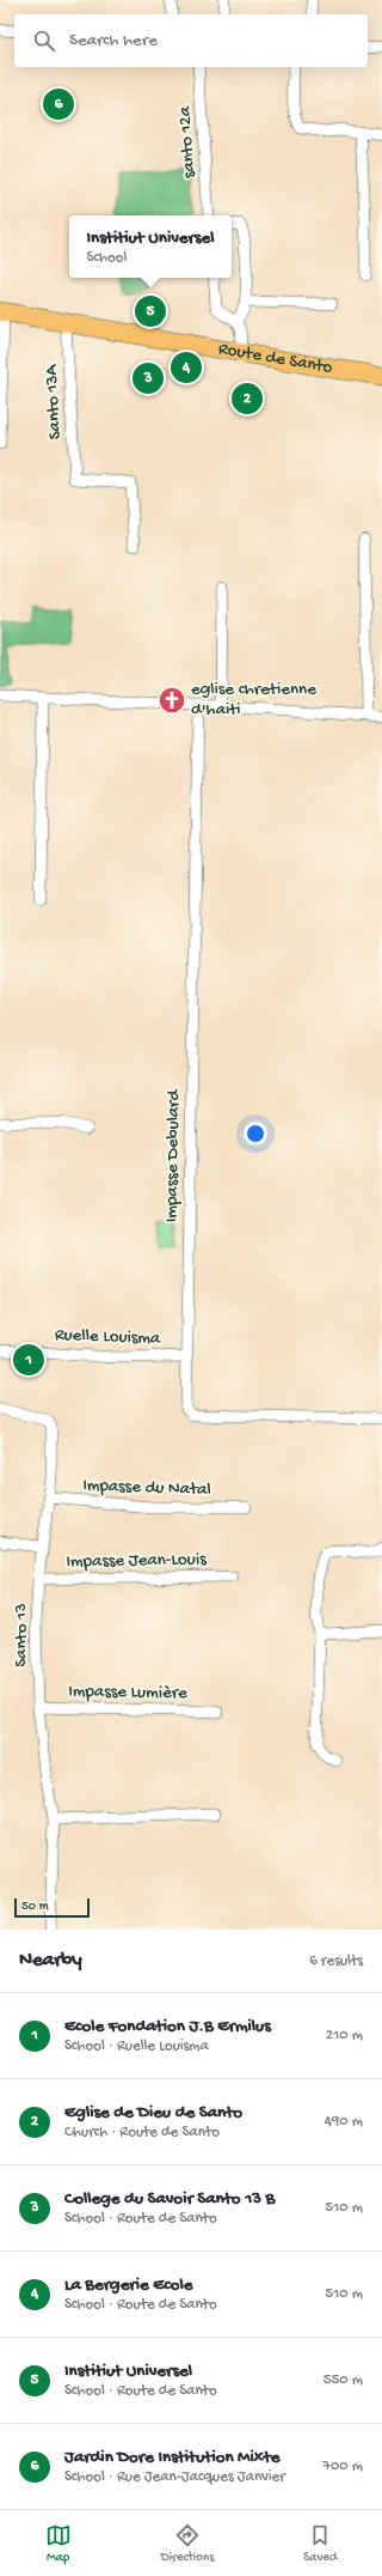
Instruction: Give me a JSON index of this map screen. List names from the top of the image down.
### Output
{
  "streets": {
    "main road": ["Route de Santo"],
    "street": [
      "santo 12a",
      "Santo 13A",
      "Impasse Debulard",
      "Ruelle Louisma",
      "Impasse du Natal",
      "Impasse Jean-Louis",
      "Santo 13",
      "Impasse Lumière"
    ]
  },
  "crossings": [
    ["Route de Santo", "Santo 13A"],
    ["Impasse Debulard", "Ruelle Louisma"],
    ["Impasse du Natal", "Santo 13"],
    ["Impasse Jean-Louis", "Santo 13"],
    ["Santo 13", "Impasse Lumière"]
  ],
  "places": {
    "church": ["eglise chretienne d'haiti"]
  },
  "scale_bar": "50 m",
  "page": {
    "search": "Search here",
    "pins": [
      "6",
      "5",
      "4",
      "3",
      "2",
      "1"
    ],
    "popup": ["Institiut Universel", "School"],
    "scale": "50 m",
    "heading": ["Nearby", "6 results"],
    "list": [
      {
        "mark": "1",
        "name": "Ecole Fondation J.B Ermilus",
        "note": "School · Ruelle Louisma",
        "value": "210 m"
      },
      {
        "mark": "2",
        "name": "Eglise de Dieu de Santo",
        "note": "Church · Route de Santo",
        "value": "490 m"
      },
      {
        "mark": "3",
        "name": "College du Savoir Santo 13 B",
        "note": "School · Route de Santo",
        "value": "510 m"
      },
      {
        "mark": "4",
        "name": "La Bergerie Ecole",
        "note": "School · Route de Santo",
        "value": "510 m"
      },
      {
        "mark": "5",
        "name": "Institiut Universel",
        "note": "School · Route de Santo",
        "value": "550 m"
      },
      {
        "mark": "6",
        "name": "Jardin Dore Institution Mixte",
        "note": "School · Rue Jean-Jacques Janvier",
        "value": "700 m"
      }
    ],
    "nav": ["Map", "Directions", "Saved"]
  }
}
